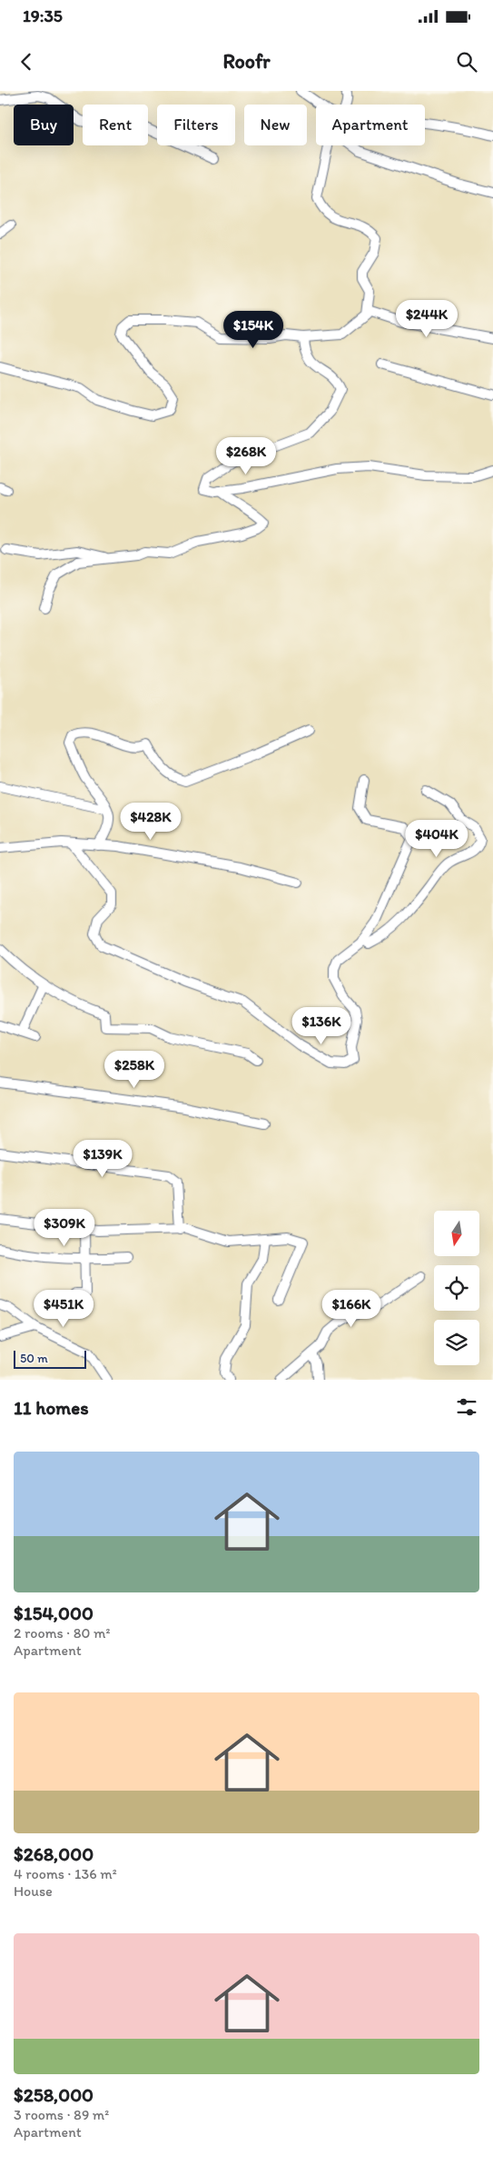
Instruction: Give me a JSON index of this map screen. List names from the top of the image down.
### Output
{
  "scale_bar": "50 m",
  "north": "bottom",
  "page": {
    "status": "19:35",
    "header": "Roofr",
    "chip": [
      "Buy",
      "Rent",
      "Filters",
      "New",
      "Apartment"
    ],
    "price": [
      "$244K",
      "$154K",
      "$268K",
      "$428K",
      "$404K",
      "$136K",
      "$258K",
      "$139K",
      "$309K",
      "$451K",
      "$166K"
    ],
    "scale": "50 m",
    "heading": "11 homes",
    "list": [
      {
        "name": "$154,000",
        "note": "2 rooms · 80 m² · Apartment"
      },
      {
        "name": "$268,000",
        "note": "4 rooms · 136 m² · House"
      },
      {
        "name": "$258,000",
        "note": "3 rooms · 89 m² · Apartment"
      }
    ]
  }
}
